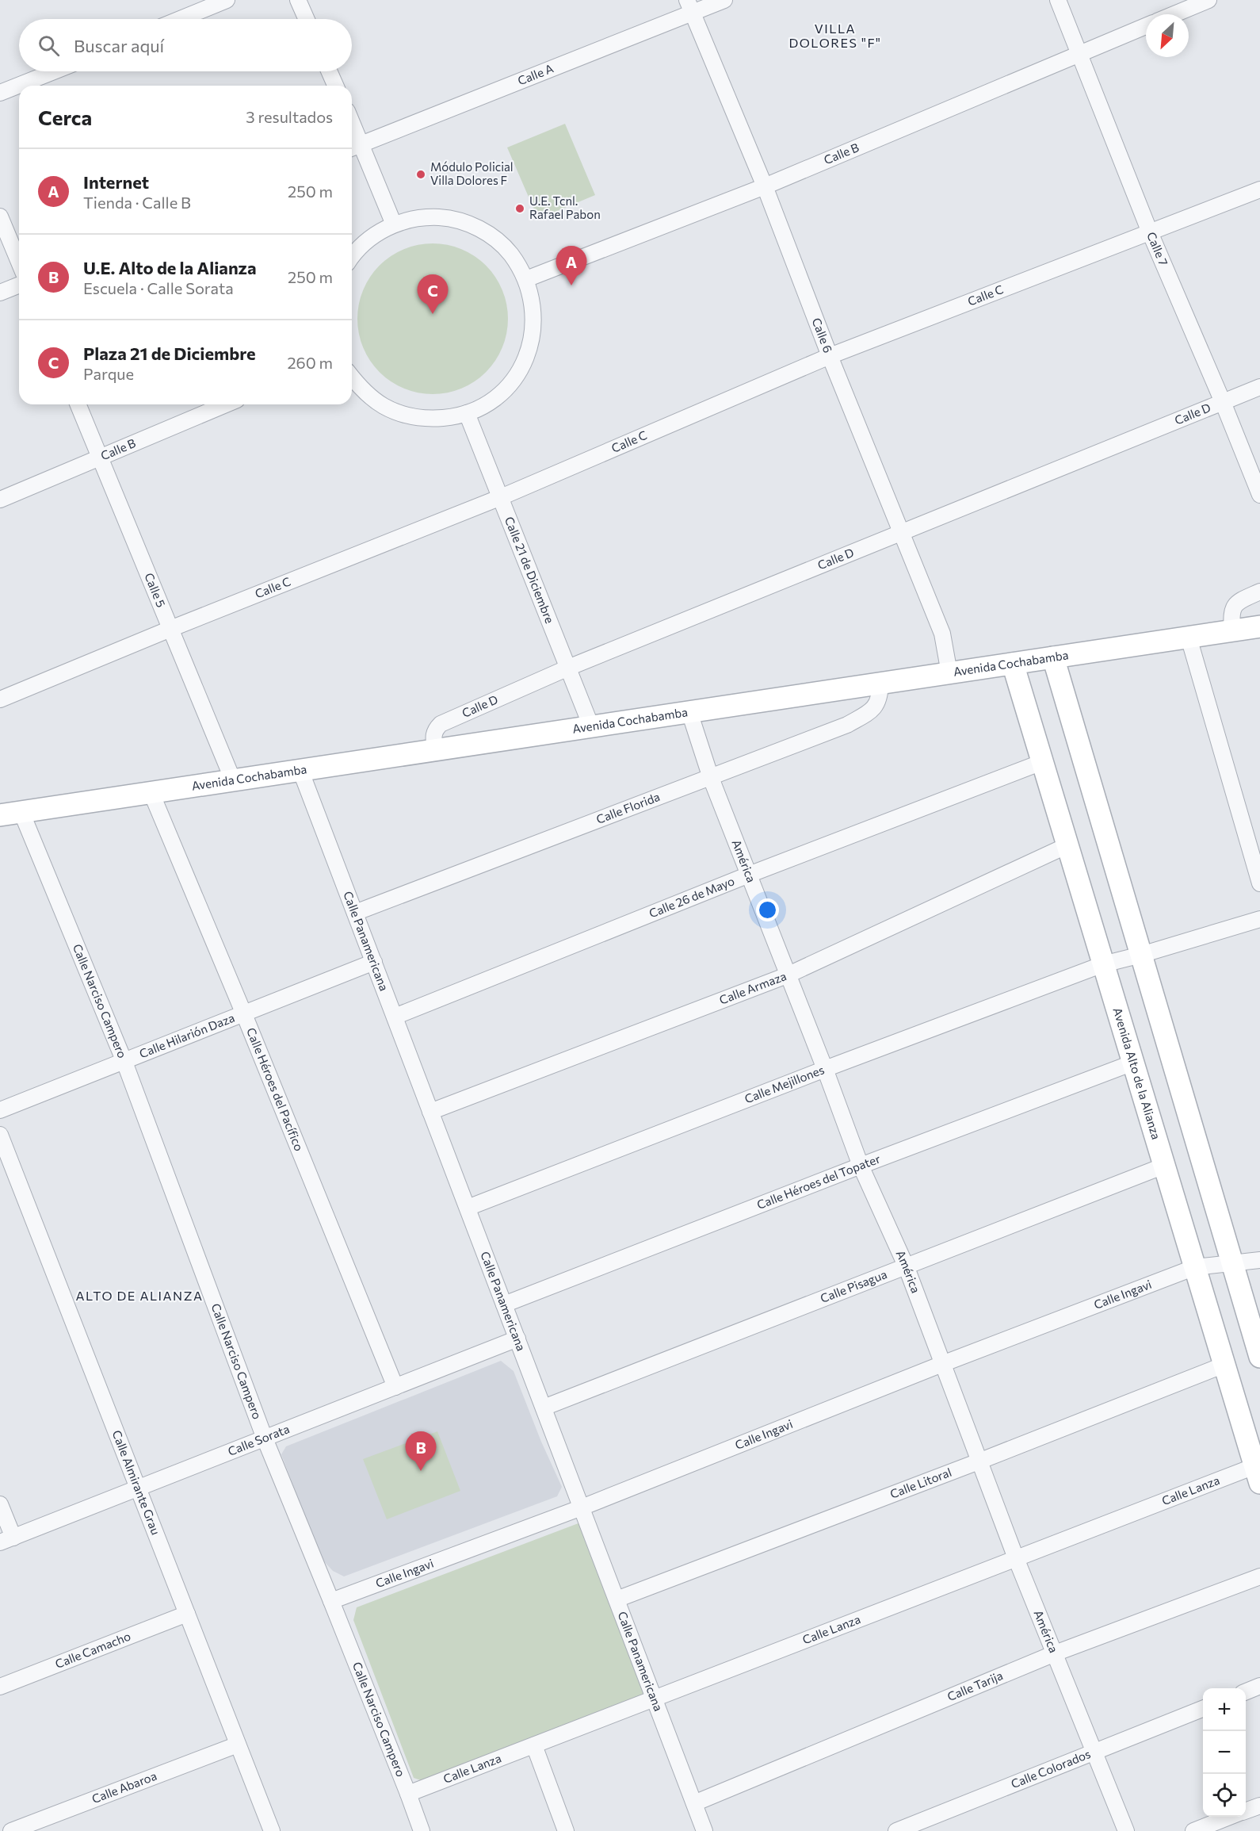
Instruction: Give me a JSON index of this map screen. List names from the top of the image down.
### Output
{
  "streets": {
    "street": [
      "Calle A",
      "Calle B",
      "Calle 7",
      "Calle C",
      "Calle 6",
      "Calle D",
      "Calle 21 de Diciembre",
      "Calle 5",
      "Avenida Cochabamba",
      "Calle Florida",
      "América",
      "Calle 26 de Mayo",
      "Calle Panamericana",
      "Calle Armaza",
      "Calle Narciso Campero",
      "Calle Hilarión Daza",
      "Avenida Alto de la Alianza",
      "Calle Mejillones",
      "Calle Héroes del Pacífico",
      "Calle Héroes del Topater",
      "Calle Pisagua",
      "Calle Ingavi",
      "Calle Sorata",
      "Calle Almirante Grau",
      "Calle Litoral",
      "Calle Lanza",
      "Calle Camacho",
      "Calle Tarija",
      "Calle Colorados",
      "Calle Abaroa"
    ]
  },
  "crossings": [
    ["Calle A", "Calle 6"],
    ["Calle B", "Calle 7"],
    ["Calle B", "Calle 6"],
    ["Calle B", "Calle 5"],
    ["Calle 7", "Calle C"],
    ["Calle 7", "Calle D"],
    ["Calle C", "Calle 6"],
    ["Calle C", "Calle 21 de Diciembre"],
    ["Calle C", "Calle 5"],
    ["Calle 6", "Calle D"],
    ["Calle 6", "Avenida Cochabamba"],
    ["Calle D", "Calle 21 de Diciembre"],
    ["Calle D", "Avenida Cochabamba"],
    ["Calle 21 de Diciembre", "Avenida Cochabamba"],
    ["Calle 5", "Avenida Cochabamba"],
    ["Avenida Cochabamba", "Calle Florida"],
    ["Avenida Cochabamba", "América"],
    ["Avenida Cochabamba", "Calle Panamericana"],
    ["Avenida Cochabamba", "Calle Narciso Campero"],
    ["Avenida Cochabamba", "Avenida Alto de la Alianza"],
    ["Avenida Cochabamba", "Calle Héroes del Pacífico"],
    ["Calle Florida", "América"],
    ["Calle Florida", "Calle Panamericana"],
    ["América", "Calle 26 de Mayo"],
    ["América", "Calle Armaza"],
    ["América", "Calle Mejillones"],
    ["América", "Calle Héroes del Topater"],
    ["América", "Calle Pisagua"],
    ["América", "Calle Ingavi"],
    ["América", "Calle Litoral"],
    ["América", "Calle Lanza"],
    ["América", "Calle Tarija"],
    ["América", "Calle Colorados"],
    ["Calle 26 de Mayo", "Calle Panamericana"],
    ["Calle 26 de Mayo", "Avenida Alto de la Alianza"],
    ["Calle Panamericana", "Calle Armaza"],
    ["Calle Panamericana", "Calle Hilarión Daza"],
    ["Calle Panamericana", "Calle Mejillones"],
    ["Calle Panamericana", "Calle Héroes del Topater"],
    ["Calle Panamericana", "Calle Pisagua"],
    ["Calle Panamericana", "Calle Ingavi"],
    ["Calle Panamericana", "Calle Sorata"],
    ["Calle Panamericana", "Calle Litoral"],
    ["Calle Panamericana", "Calle Lanza"],
    ["Calle Panamericana", "Calle Tarija"],
    ["Calle Armaza", "Avenida Alto de la Alianza"],
    ["Calle Narciso Campero", "Calle Hilarión Daza"],
    ["Calle Narciso Campero", "Calle Ingavi"],
    ["Calle Narciso Campero", "Calle Sorata"],
    ["Calle Narciso Campero", "Calle Lanza"],
    ["Calle Hilarión Daza", "Calle Héroes del Pacífico"],
    ["Avenida Alto de la Alianza", "Calle Mejillones"],
    ["Avenida Alto de la Alianza", "Calle Héroes del Topater"],
    ["Avenida Alto de la Alianza", "Calle Pisagua"],
    ["Avenida Alto de la Alianza", "Calle Ingavi"],
    ["Avenida Alto de la Alianza", "Calle Litoral"],
    ["Avenida Alto de la Alianza", "Calle Lanza"],
    ["Calle Héroes del Pacífico", "Calle Sorata"],
    ["Calle Sorata", "Calle Almirante Grau"],
    ["Calle Almirante Grau", "Calle Camacho"],
    ["Calle Almirante Grau", "Calle Abaroa"]
  ],
  "districts": ["VILLA DOLORES \"F\"", "ALTO DE ALIANZA"],
  "places": ["Módulo Policial Villa Dolores F", "U.E. Tcnl. Rafael Pabon"],
  "north": "bottom left",
  "page": {
    "search": "Buscar aquí",
    "heading": ["Cerca", "3 resultados"],
    "list": [
      {
        "mark": "A",
        "name": "Internet",
        "note": "Tienda · Calle B",
        "value": "250 m"
      },
      {
        "mark": "B",
        "name": "U.E. Alto de la Alianza",
        "note": "Escuela · Calle Sorata",
        "value": "250 m"
      },
      {
        "mark": "C",
        "name": "Plaza 21 de Diciembre",
        "note": "Parque",
        "value": "260 m"
      }
    ],
    "pins": ["A", "C", "B"],
    "map_buttons": ["+", "−"]
  }
}
